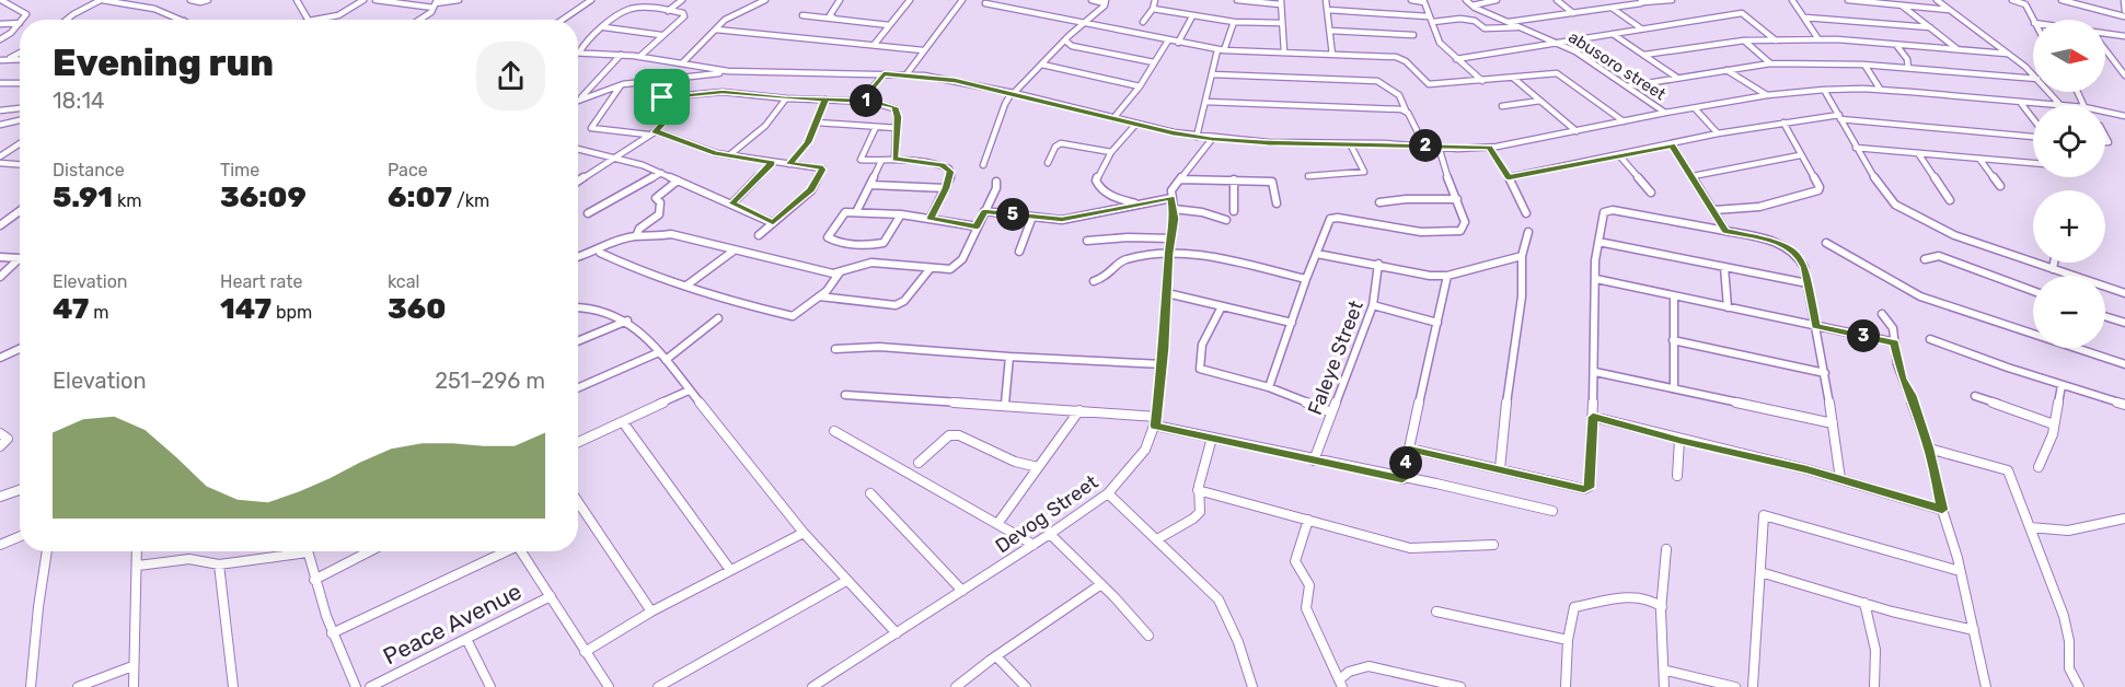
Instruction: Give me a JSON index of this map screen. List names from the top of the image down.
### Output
{
  "streets": {
    "street": [
      "abusoro street",
      "Faleye Street",
      "Devog Street",
      "Peace Avenue"
    ]
  },
  "north": "right",
  "page": {
    "map_buttons": ["+", "−"],
    "heading": ["Evening run", "18:14"],
    "pins": [
      "1",
      "2",
      "5",
      "3",
      "4"
    ],
    "stats": [
      ["Distance", "5.91 km"],
      ["Time", "36:09"],
      ["Pace", "6:07 /km"],
      ["Elevation", "47 m"],
      ["Heart rate", "147 bpm"],
      ["kcal", "360"]
    ],
    "chart": ["Elevation", "251–296 m"]
  }
}
